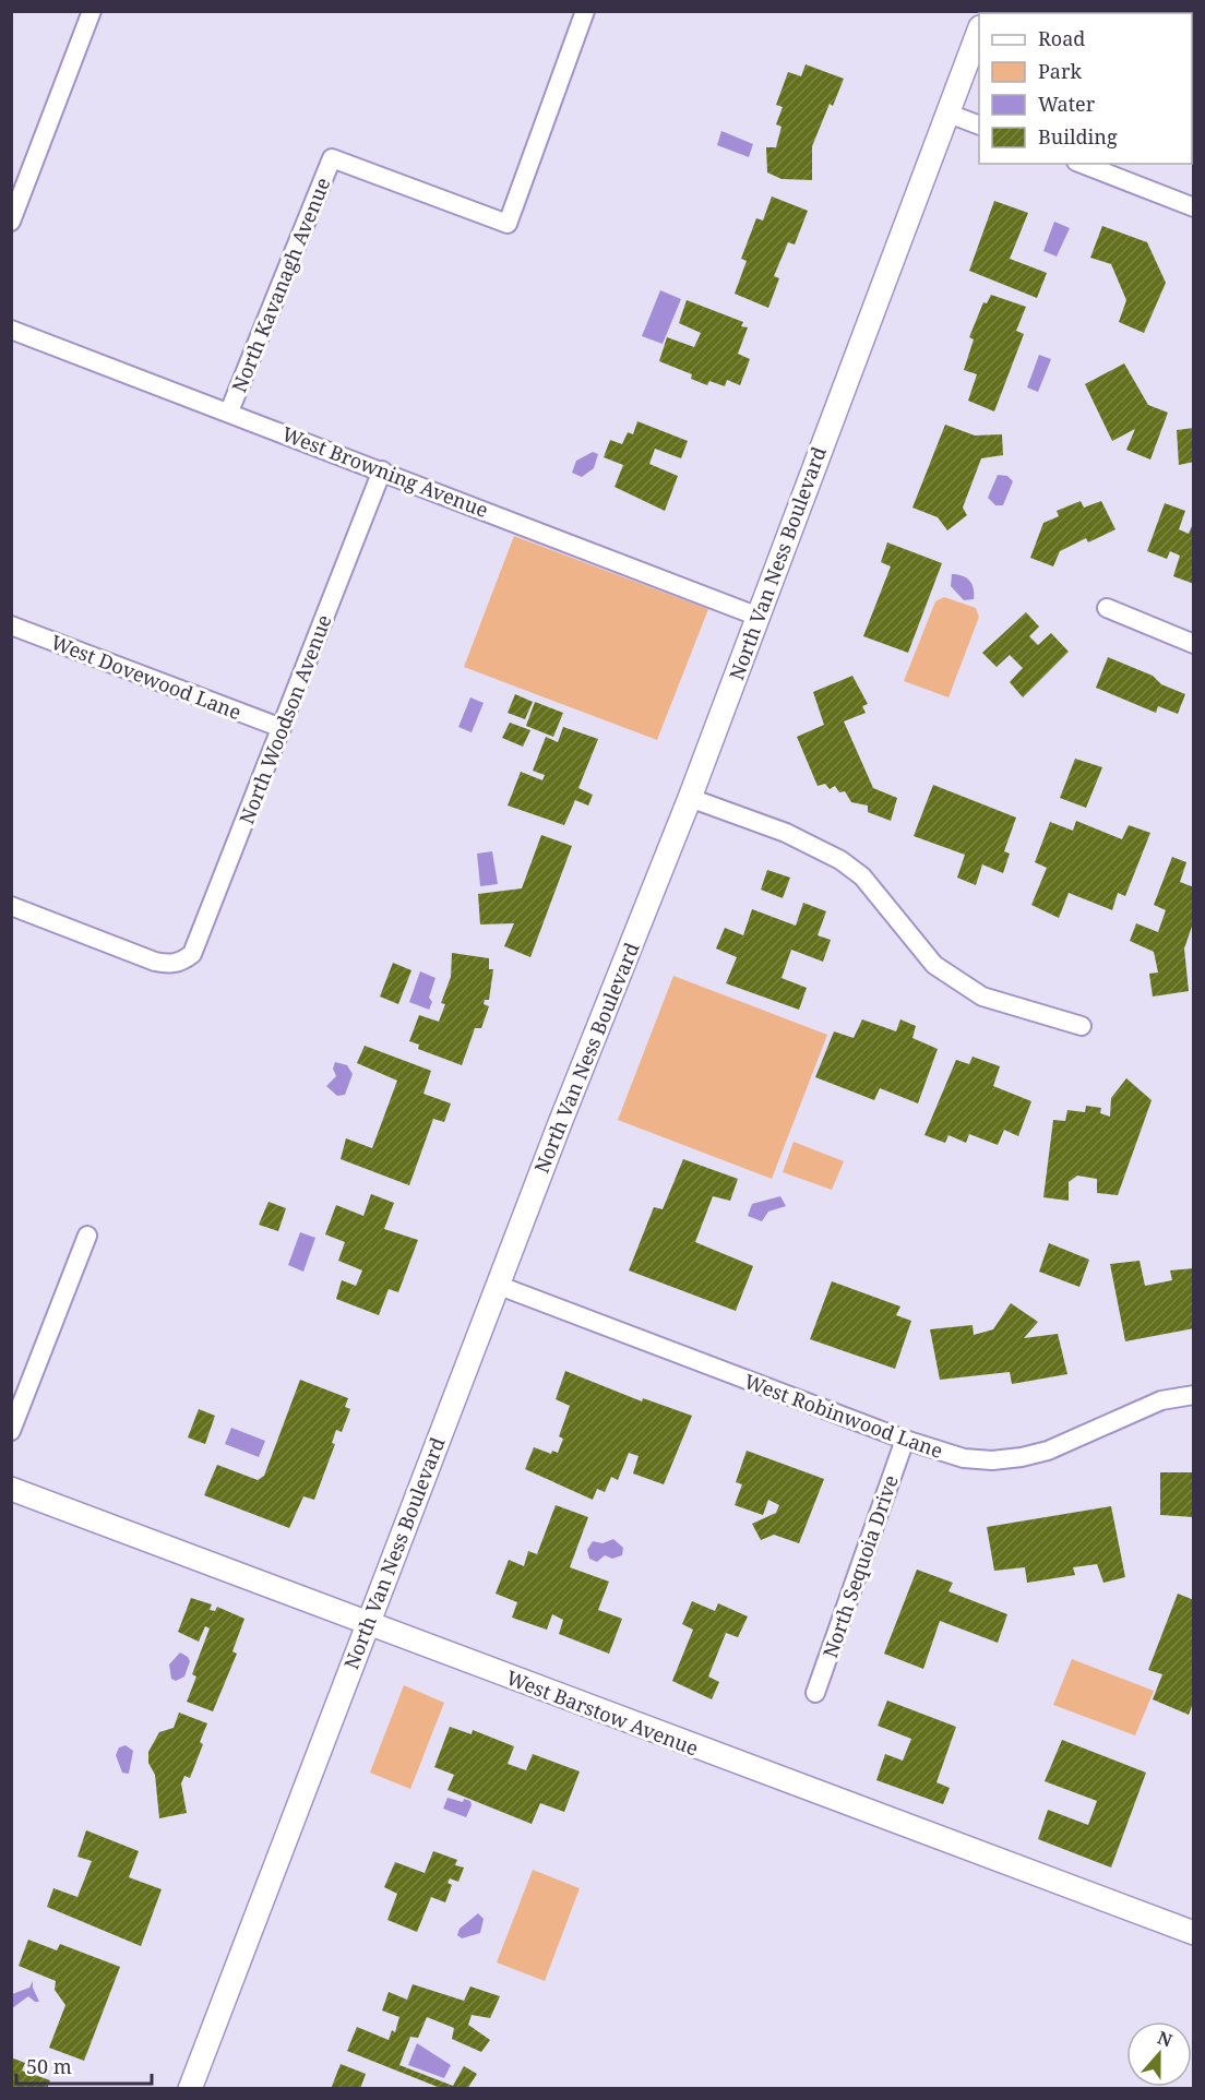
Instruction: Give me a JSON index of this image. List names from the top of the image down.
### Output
{
  "streets": {
    "street": [
      "North Kavanagh Avenue",
      "West Browning Avenue",
      "North Van Ness Boulevard",
      "West Dovewood Lane",
      "North Woodson Avenue",
      "West Robinwood Lane",
      "North Sequoia Drive",
      "West Barstow Avenue"
    ]
  },
  "crossings": [
    ["North Kavanagh Avenue", "West Browning Avenue"],
    ["West Browning Avenue", "North Van Ness Boulevard"],
    ["West Browning Avenue", "North Woodson Avenue"],
    ["North Van Ness Boulevard", "West Robinwood Lane"],
    ["North Van Ness Boulevard", "West Barstow Avenue"],
    ["West Dovewood Lane", "North Woodson Avenue"],
    ["West Robinwood Lane", "North Sequoia Drive"]
  ],
  "legend": [
    "Road",
    "Park",
    "Water",
    "Building"
  ],
  "scale_bar": "50 m",
  "north": "top"
}
